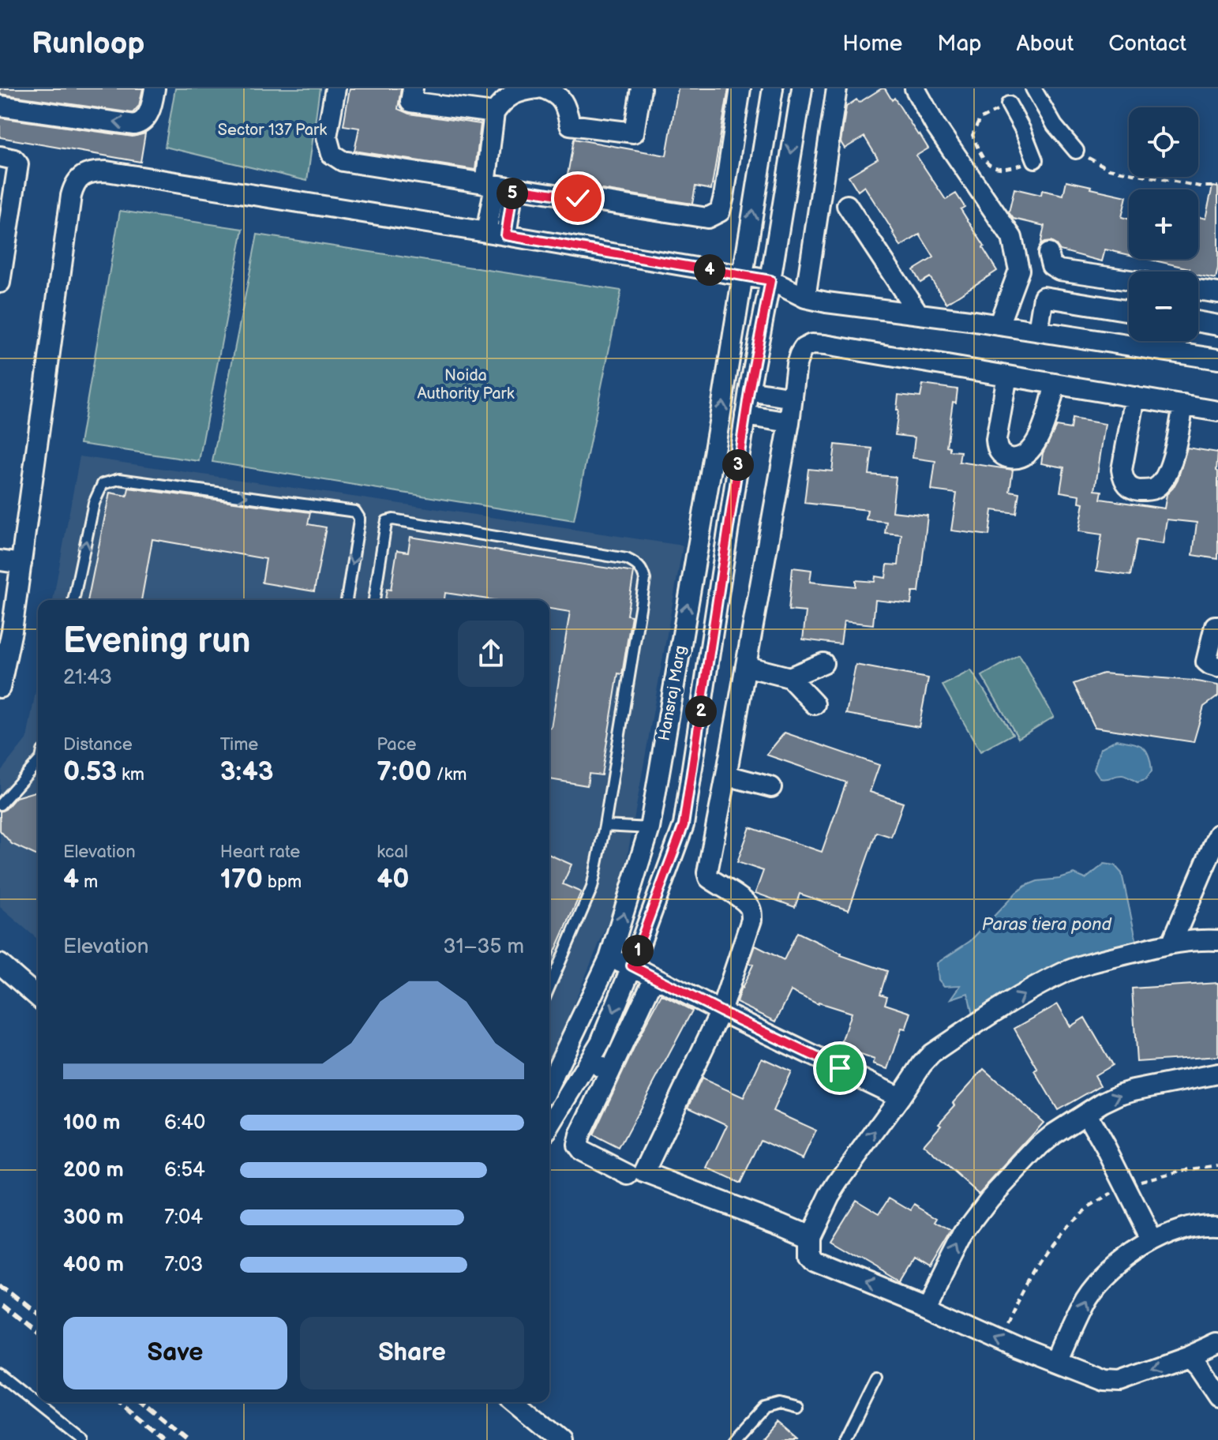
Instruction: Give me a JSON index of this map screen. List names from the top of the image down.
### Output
{
  "streets": {
    "street": ["Hansraj Marg"]
  },
  "water": ["Paras tiera pond"],
  "parks": ["Sector 137 Park", "Noida Authority Park"],
  "page": {
    "header": "Runloop",
    "nav": [
      "Home",
      "Map",
      "About",
      "Contact"
    ],
    "map_buttons": ["+", "−"],
    "pins": [
      "5",
      "4",
      "3",
      "2",
      "1"
    ],
    "heading": ["Evening run", "21:43"],
    "stats": [
      ["Distance", "0.53 km"],
      ["Time", "3:43"],
      ["Pace", "7:00 /km"],
      ["Elevation", "4 m"],
      ["Heart rate", "170 bpm"],
      ["kcal", "40"]
    ],
    "chart": ["Elevation", "31–35 m"],
    "list": [
      {
        "name": "100 m",
        "note": "6:40"
      },
      {
        "name": "200 m",
        "note": "6:54"
      },
      {
        "name": "300 m",
        "note": "7:04"
      },
      {
        "name": "400 m",
        "note": "7:03"
      }
    ],
    "buttons": ["Save", "Share"]
  }
}
